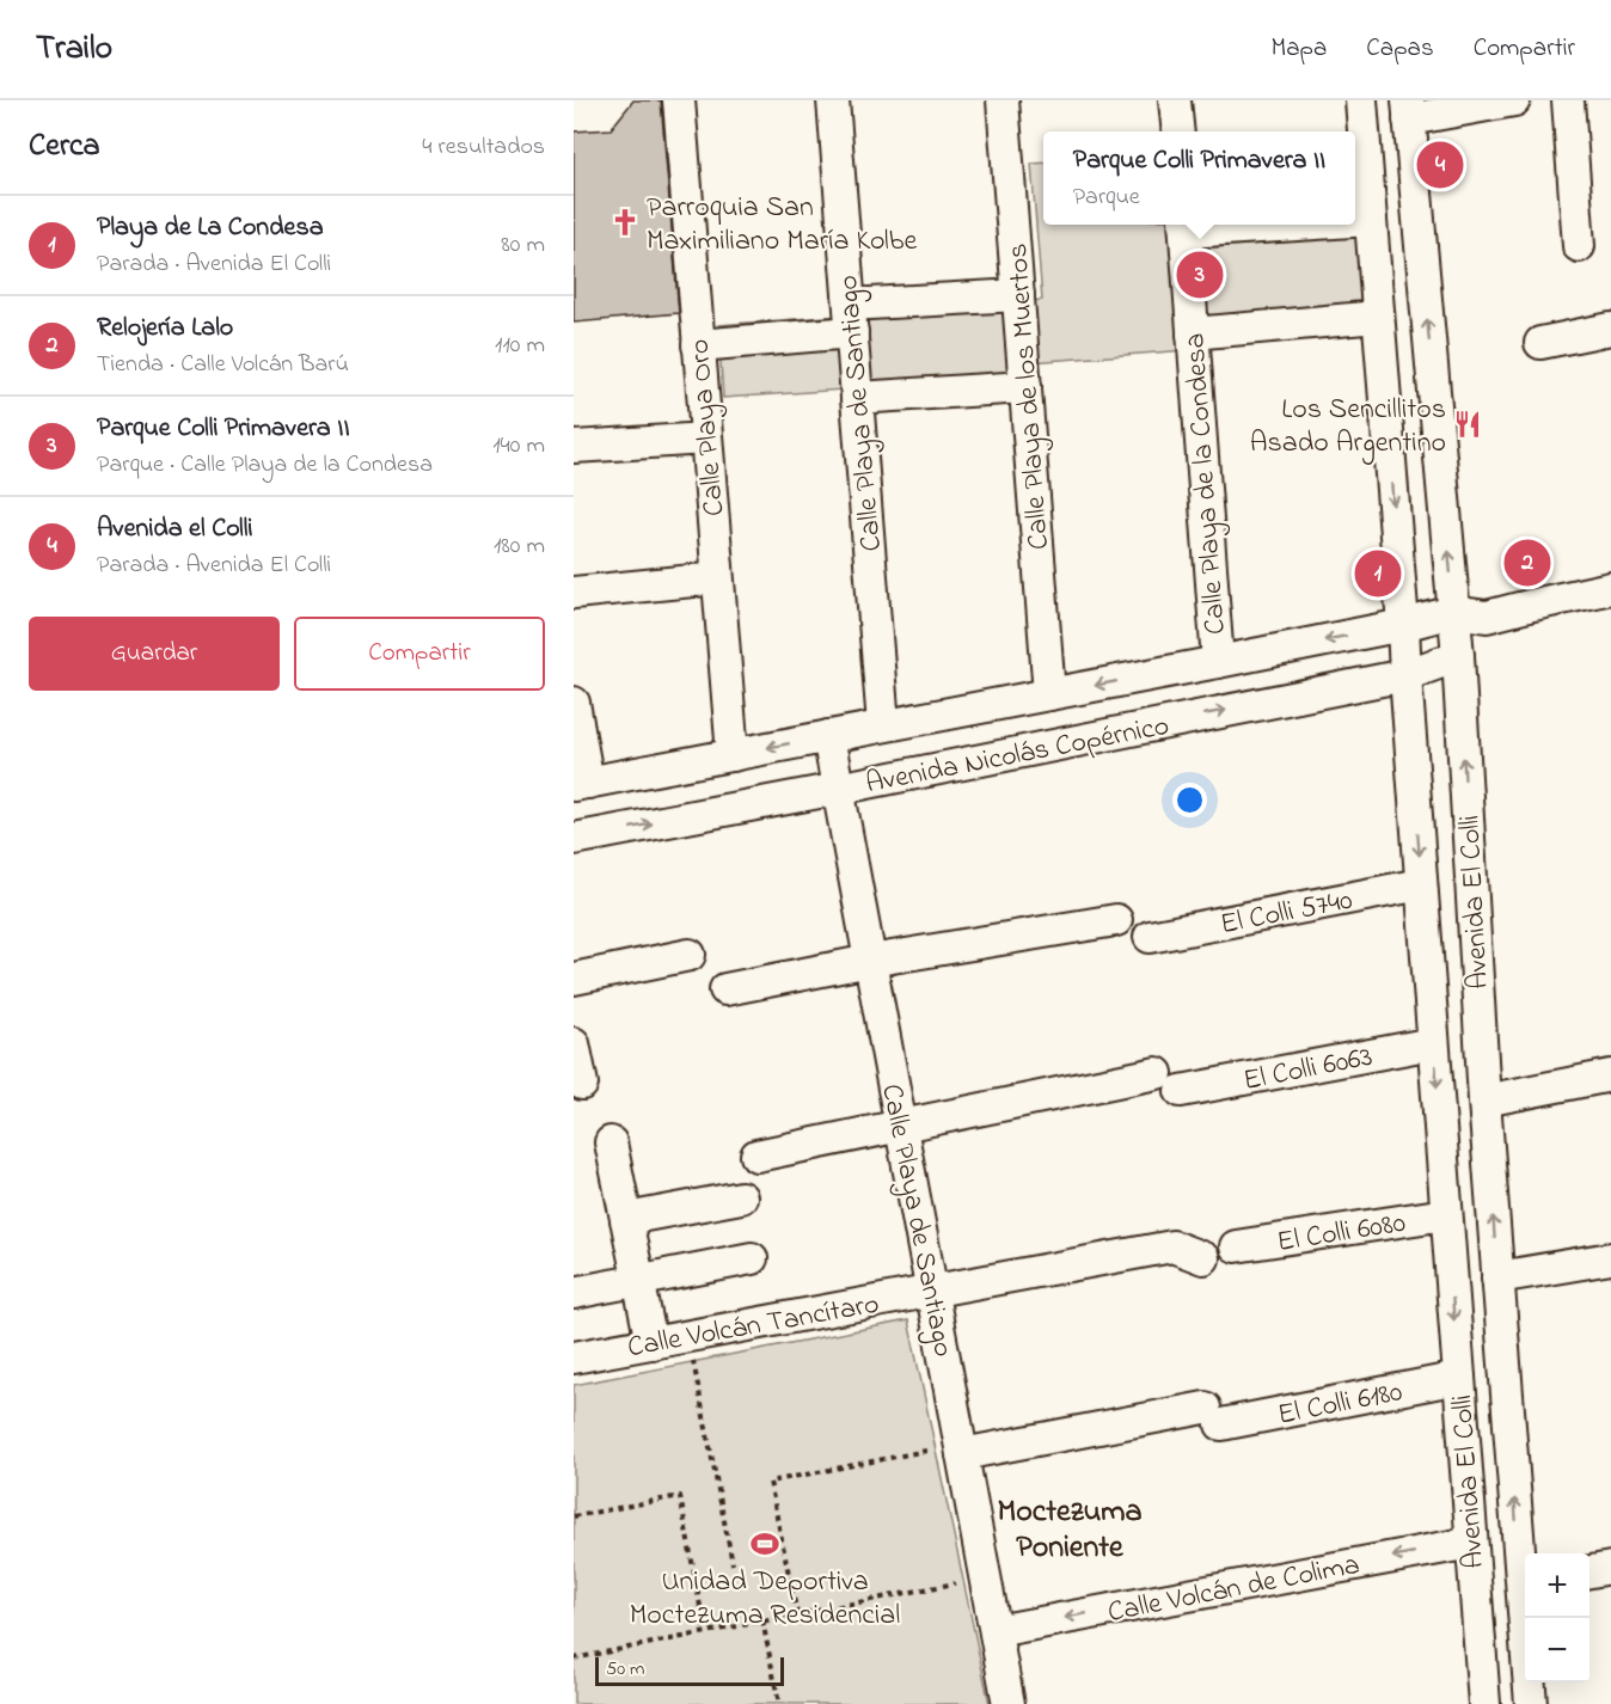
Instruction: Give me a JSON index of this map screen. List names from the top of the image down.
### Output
{
  "streets": {
    "street": [
      "Calle Playa de los Muertos",
      "Calle Playa de Santiago",
      "Calle Playa Oro",
      "Calle Playa de la Condesa",
      "Avenida Nicolás Copérnico",
      "Avenida El Colli",
      "El Colli 5740",
      "El Colli 6063",
      "El Colli 6080",
      "Calle Volcán Tancítaro",
      "El Colli 6180",
      "Calle Volcán de Colima"
    ]
  },
  "crossings": [
    ["Calle Playa de los Muertos", "Avenida Nicolás Copérnico"],
    ["Calle Playa de Santiago", "Avenida Nicolás Copérnico"],
    ["Calle Playa de Santiago", "El Colli 6063"],
    ["Calle Playa de Santiago", "Calle Volcán Tancítaro"],
    ["Calle Playa de Santiago", "El Colli 6180"],
    ["Calle Playa de Santiago", "Calle Volcán de Colima"],
    ["Calle Playa Oro", "Avenida Nicolás Copérnico"],
    ["Calle Playa de la Condesa", "Avenida Nicolás Copérnico"],
    ["Avenida Nicolás Copérnico", "Avenida El Colli"],
    ["Avenida El Colli", "El Colli 5740"],
    ["Avenida El Colli", "El Colli 6063"],
    ["Avenida El Colli", "El Colli 6080"],
    ["Avenida El Colli", "El Colli 6180"],
    ["Avenida El Colli", "Calle Volcán de Colima"]
  ],
  "one_way": ["Calle Volcán de Colima"],
  "districts": ["Moctezuma Poniente"],
  "places": {
    "church": ["Parroquia San Maximiliano María Kolbe"],
    "restaurant": ["Los Sencillitos Asado Argentino"],
    "sports": ["Unidad Deportiva Moctezuma Residencial"]
  },
  "scale_bar": "50 m",
  "page": {
    "header": "Trailo",
    "nav": ["Mapa", "Capas", "Compartir"],
    "heading": ["Cerca", "4 resultados"],
    "popup": ["Parque Colli Primavera II", "Parque"],
    "pins": [
      "4",
      "3",
      "2",
      "1"
    ],
    "list": [
      {
        "mark": "1",
        "name": "Playa de La Condesa",
        "note": "Parada · Avenida El Colli",
        "value": "80 m"
      },
      {
        "mark": "2",
        "name": "Relojería Lalo",
        "note": "Tienda · Calle Volcán Barú",
        "value": "110 m"
      },
      {
        "mark": "3",
        "name": "Parque Colli Primavera II",
        "note": "Parque · Calle Playa de la Condesa",
        "value": "140 m"
      },
      {
        "mark": "4",
        "name": "Avenida el Colli",
        "note": "Parada · Avenida El Colli",
        "value": "180 m"
      }
    ],
    "buttons": ["Guardar", "Compartir"],
    "map_buttons": ["+", "−"],
    "scale": "50 m"
  }
}
